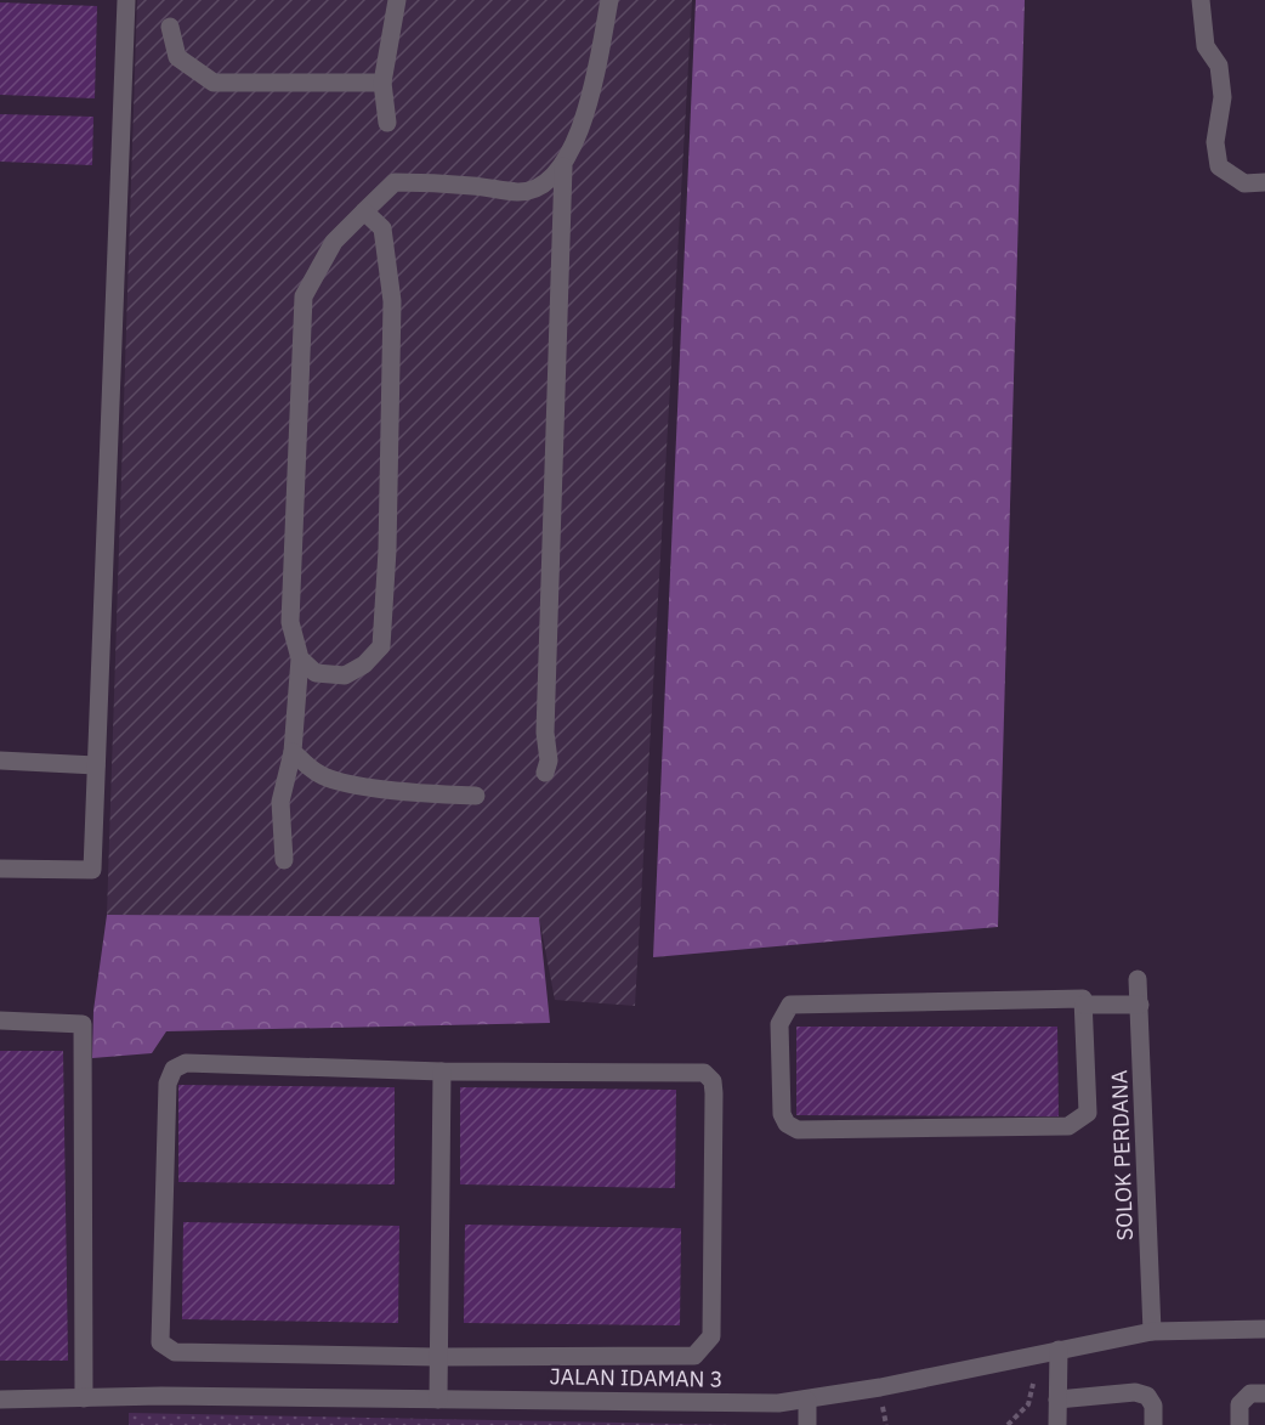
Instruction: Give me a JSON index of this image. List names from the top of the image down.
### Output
{
  "streets": {
    "street": ["SOLOK PERDANA", "JALAN IDAMAN 3"]
  },
  "crossings": [
    ["SOLOK PERDANA", "JALAN IDAMAN 3"]
  ]
}
